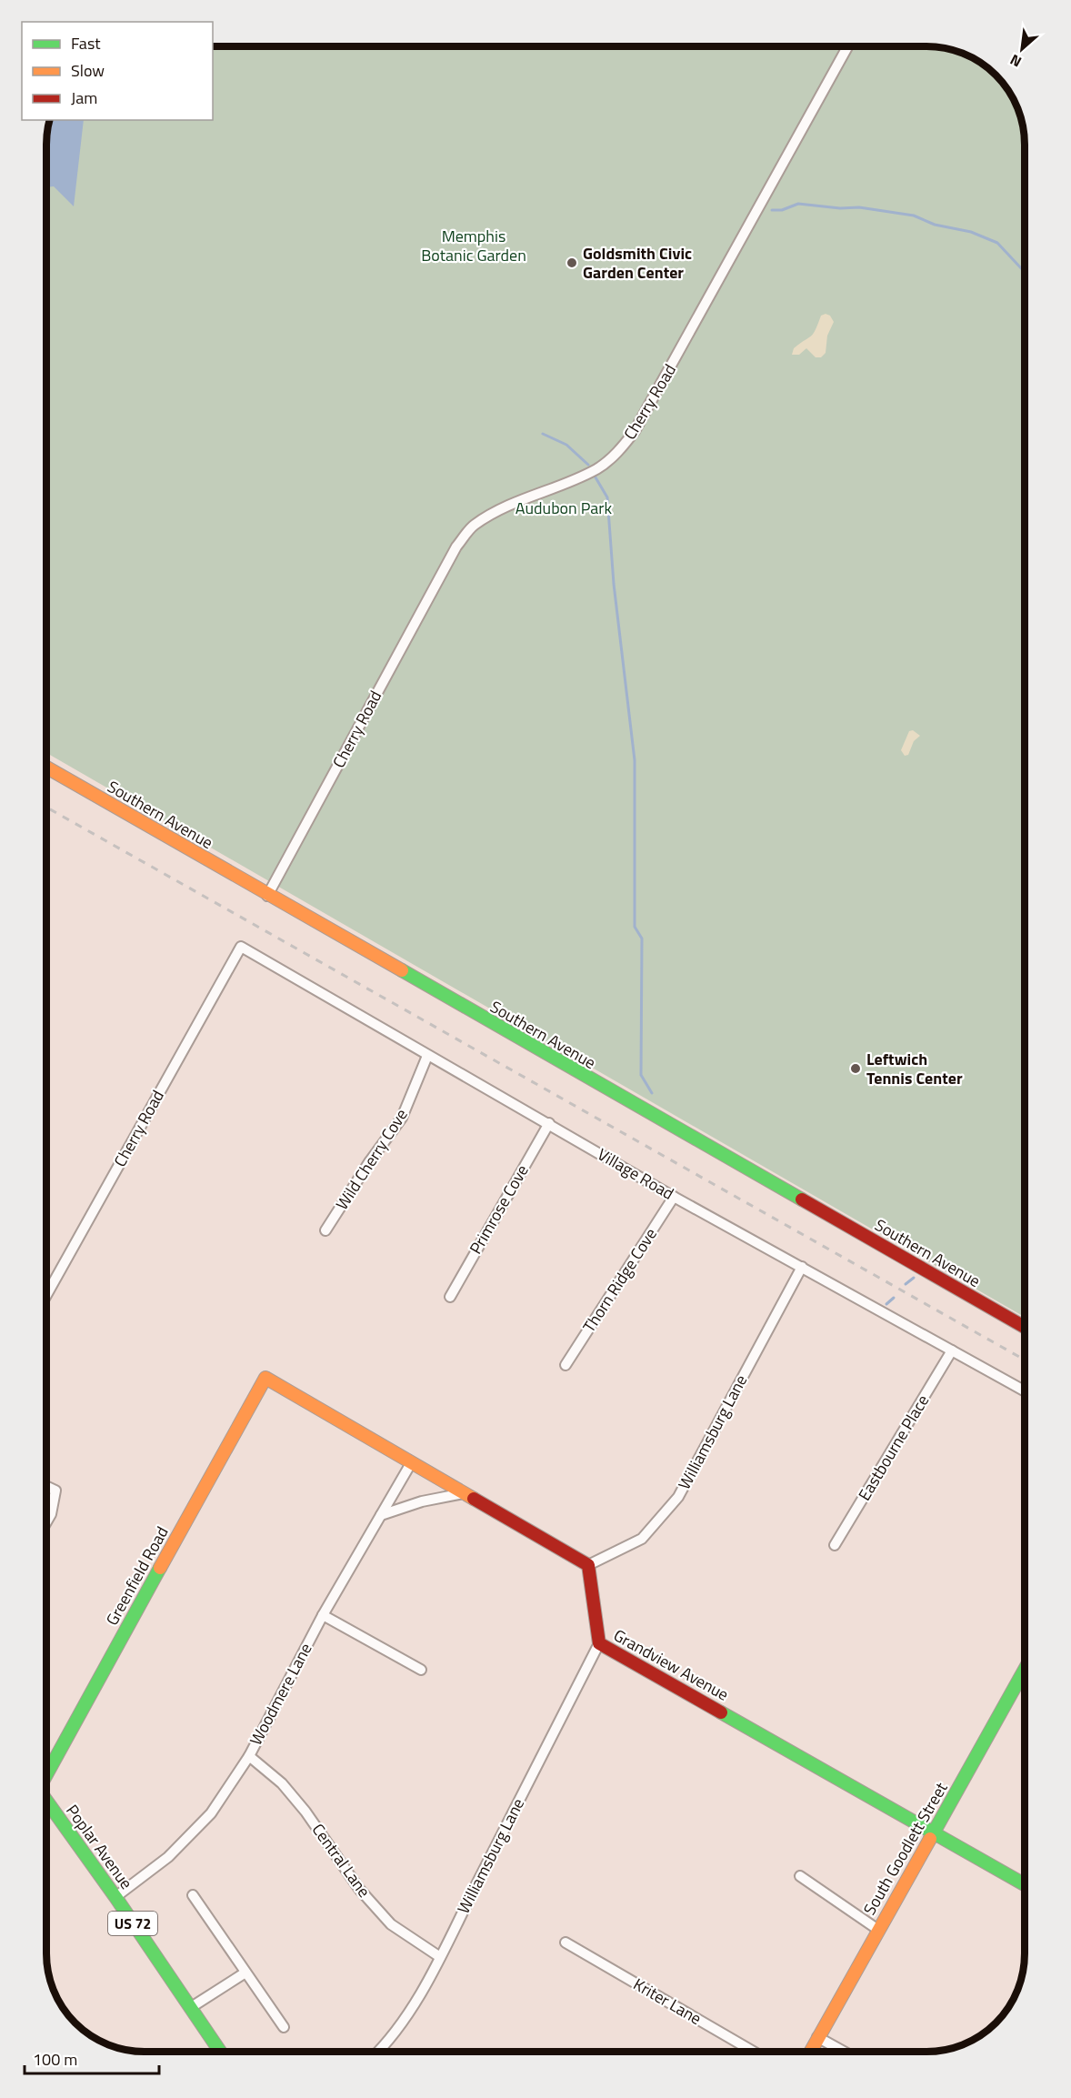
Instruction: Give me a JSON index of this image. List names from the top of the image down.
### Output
{
  "streets": {
    "street": [
      "Cherry Road",
      "Southern Avenue",
      "Wild Cherry Cove",
      "Village Road",
      "Primrose Cove",
      "Thorn Ridge Cove",
      "Williamsburg Lane",
      "Eastbourne Place",
      "Greenfield Road",
      "Grandview Avenue",
      "Woodmere Lane",
      "Poplar Avenue",
      "South Goodlett Street",
      "Central Lane",
      "US 72",
      "Kriter Lane"
    ]
  },
  "crossings": [
    ["Cherry Road", "Southern Avenue"],
    ["Cherry Road", "Village Road"],
    ["Wild Cherry Cove", "Village Road"],
    ["Village Road", "Primrose Cove"],
    ["Village Road", "Thorn Ridge Cove"],
    ["Village Road", "Williamsburg Lane"],
    ["Village Road", "Eastbourne Place"],
    ["Williamsburg Lane", "Grandview Avenue"],
    ["Williamsburg Lane", "Central Lane"],
    ["Greenfield Road", "Woodmere Lane"],
    ["Grandview Avenue", "South Goodlett Street"],
    ["Woodmere Lane", "Poplar Avenue"],
    ["Woodmere Lane", "Central Lane"]
  ],
  "parks": ["Memphis Botanic Garden", "Audubon Park"],
  "places": ["Goldsmith Civic Garden Center", "Leftwich Tennis Center"],
  "legend": ["Fast", "Slow", "Jam"],
  "scale_bar": "100 m",
  "north": "bottom left"
}
